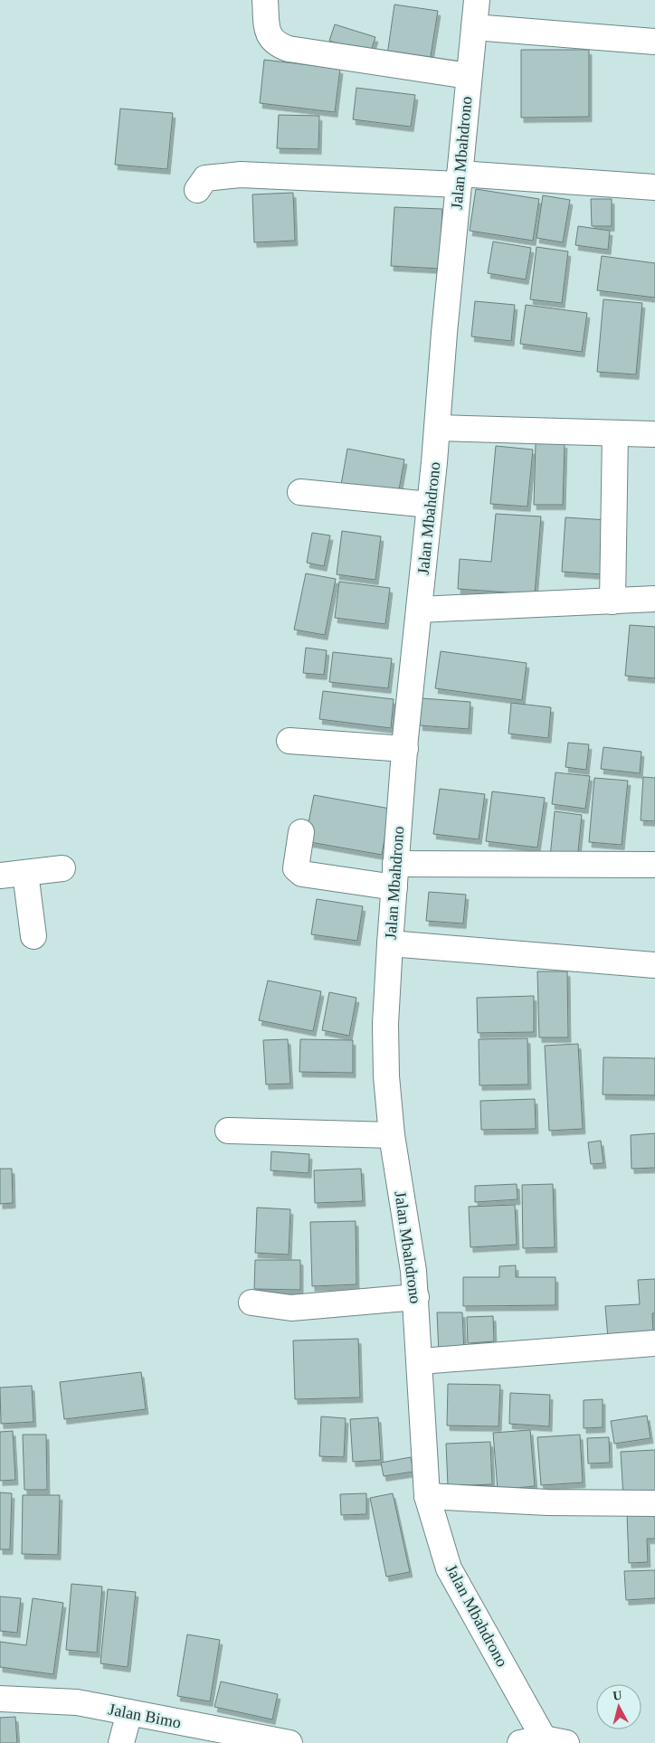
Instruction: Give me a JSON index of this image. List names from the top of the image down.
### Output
{
  "streets": {
    "street": ["Jalan Mbahdrono", "Jalan Bimo"]
  },
  "north": "top"
}
